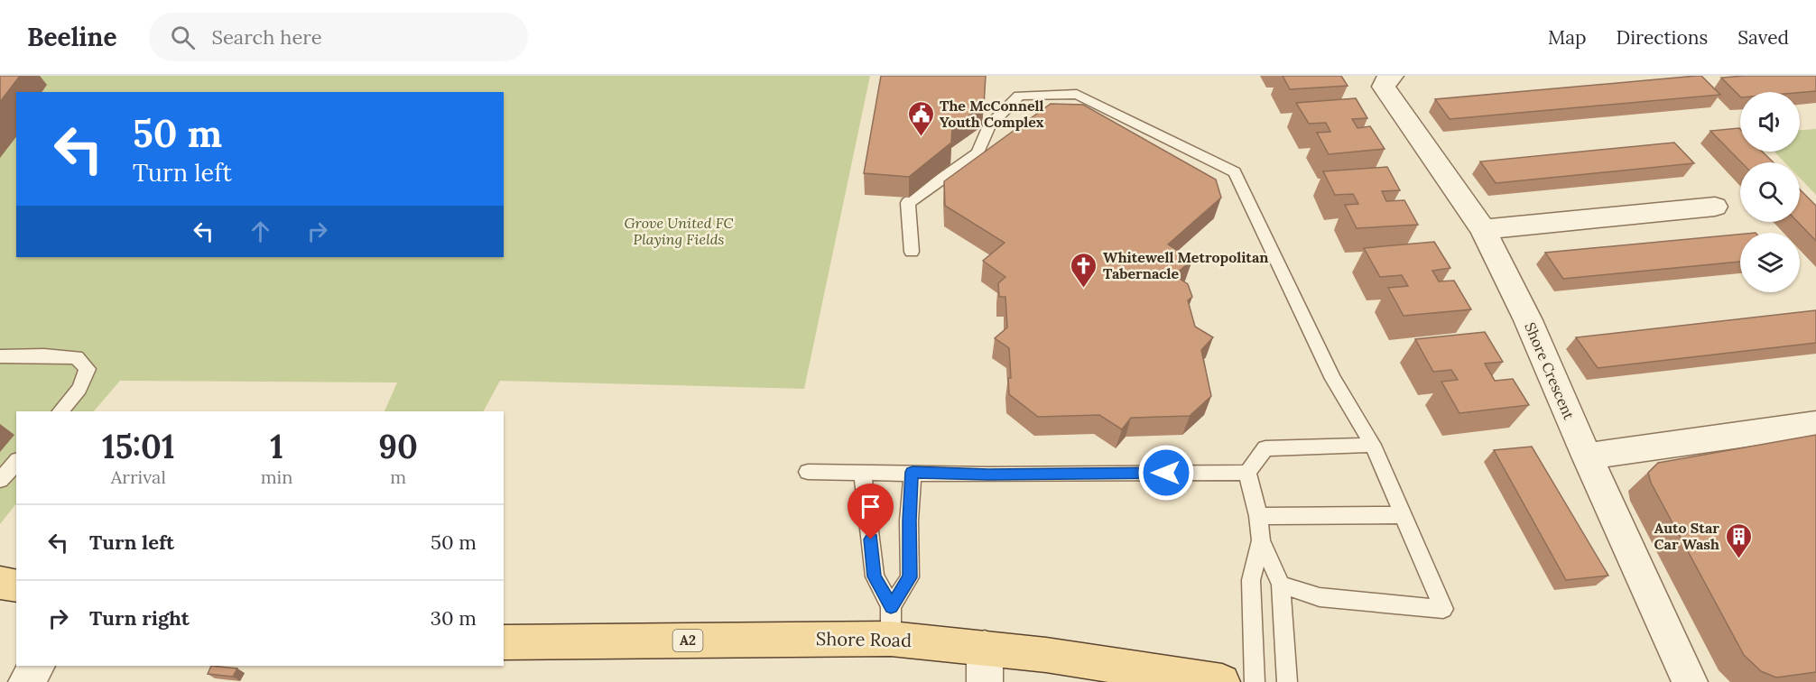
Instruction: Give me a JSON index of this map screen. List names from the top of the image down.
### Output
{
  "streets": {
    "main road": ["Shore Road", "A2"],
    "street": ["Shore Crescent"]
  },
  "parks": ["Grove United FC Playing Fields"],
  "places": {
    "public building": ["The McConnell Youth Complex"],
    "church": ["Whitewell Metropolitan Tabernacle"],
    "building": ["Auto Star Car Wash"]
  },
  "page": {
    "header": "Beeline",
    "search": "Search here",
    "nav": ["Map", "Directions", "Saved"],
    "turn": ["50 m", "Turn left"],
    "eta": [
      "15:01",
      "Arrival",
      "1",
      "min",
      "90",
      "m"
    ],
    "list": [
      {
        "name": "Turn left",
        "value": "50 m"
      },
      {
        "name": "Turn right",
        "value": "30 m"
      }
    ]
  }
}
